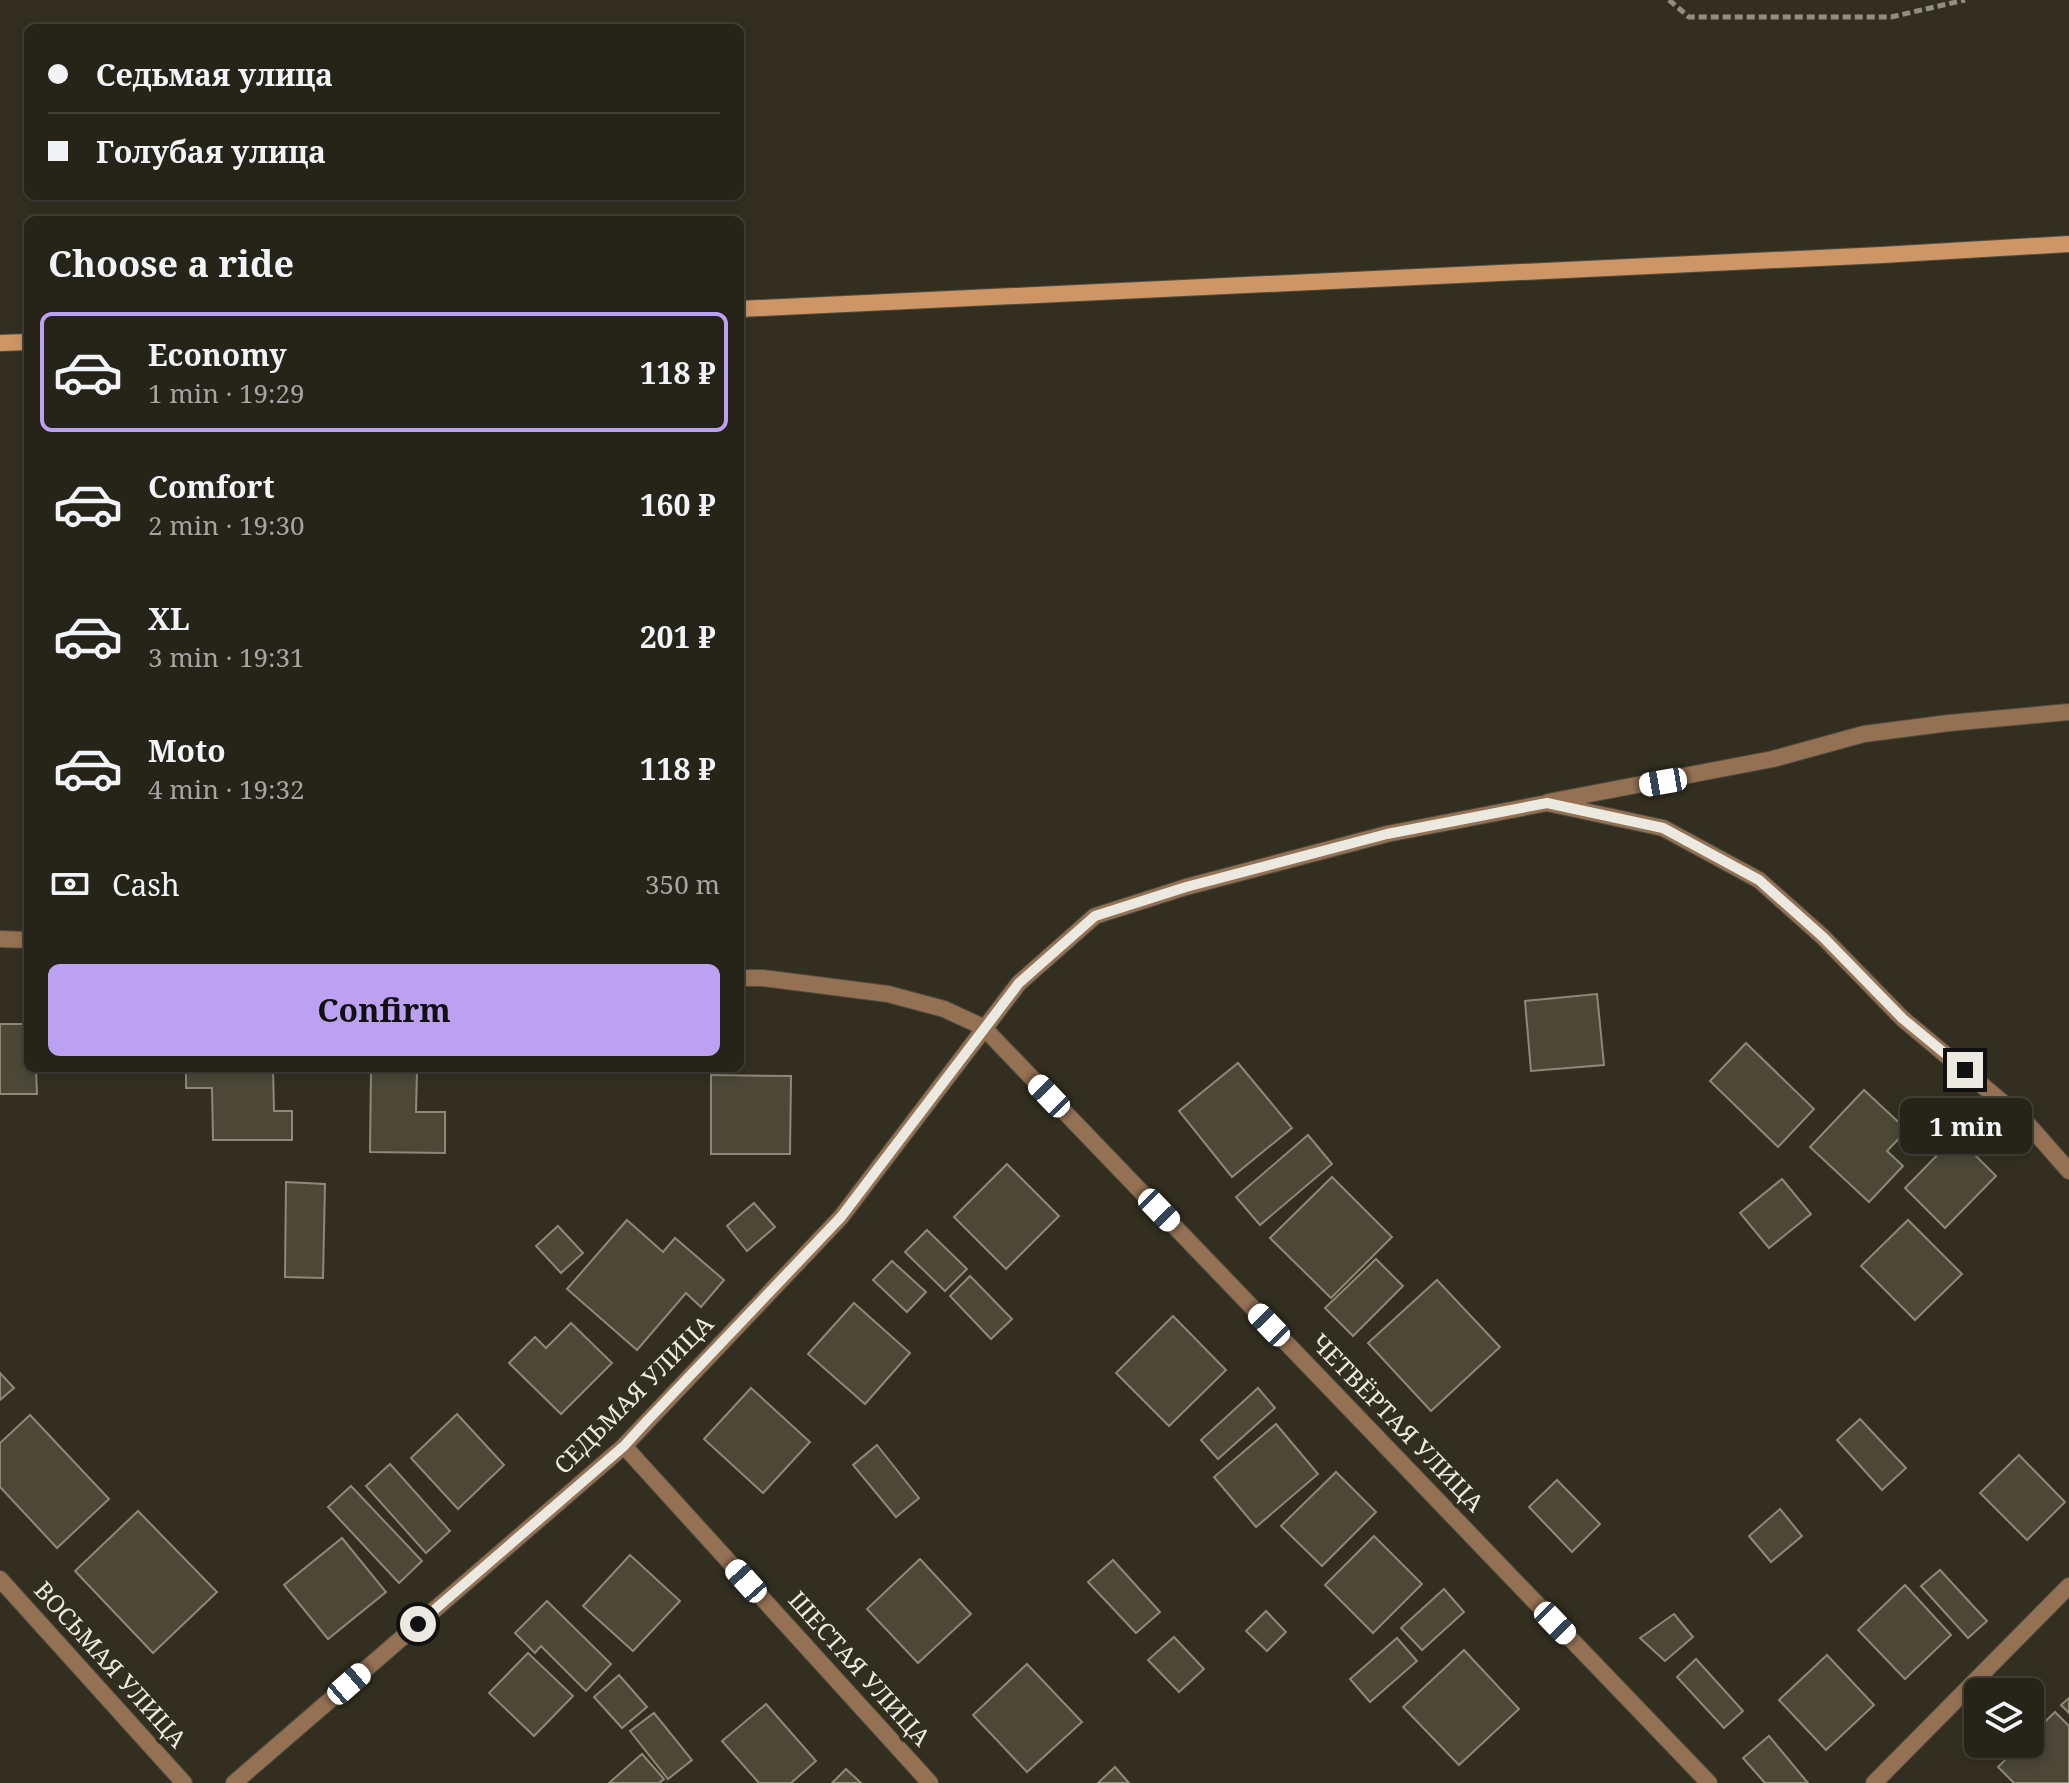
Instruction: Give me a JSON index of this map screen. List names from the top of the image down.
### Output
{
  "streets": {
    "street": [
      "СЕДЬМАЯ УЛИЦА",
      "ЧЕТВЁРТАЯ УЛИЦА",
      "ВОСЬМАЯ УЛИЦА",
      "ШЕСТАЯ УЛИЦА"
    ]
  },
  "crossings": [
    ["СЕДЬМАЯ УЛИЦА", "ЧЕТВЁРТАЯ УЛИЦА"],
    ["СЕДЬМАЯ УЛИЦА", "ШЕСТАЯ УЛИЦА"]
  ],
  "page": {
    "banner": ["Седьмая улица", "Голубая улица"],
    "heading": "Choose a ride",
    "list": [
      {
        "name": "Economy",
        "note": "1 min · 19:29",
        "value": "118 ₽"
      },
      {
        "name": "Comfort",
        "note": "2 min · 19:30",
        "value": "160 ₽"
      },
      {
        "name": "XL",
        "note": "3 min · 19:31",
        "value": "201 ₽"
      },
      {
        "name": "Moto",
        "note": "4 min · 19:32",
        "value": "118 ₽"
      }
    ],
    "pay": ["Cash", "350 m"],
    "buttons": "Confirm",
    "bubble": "1 min"
  }
}
